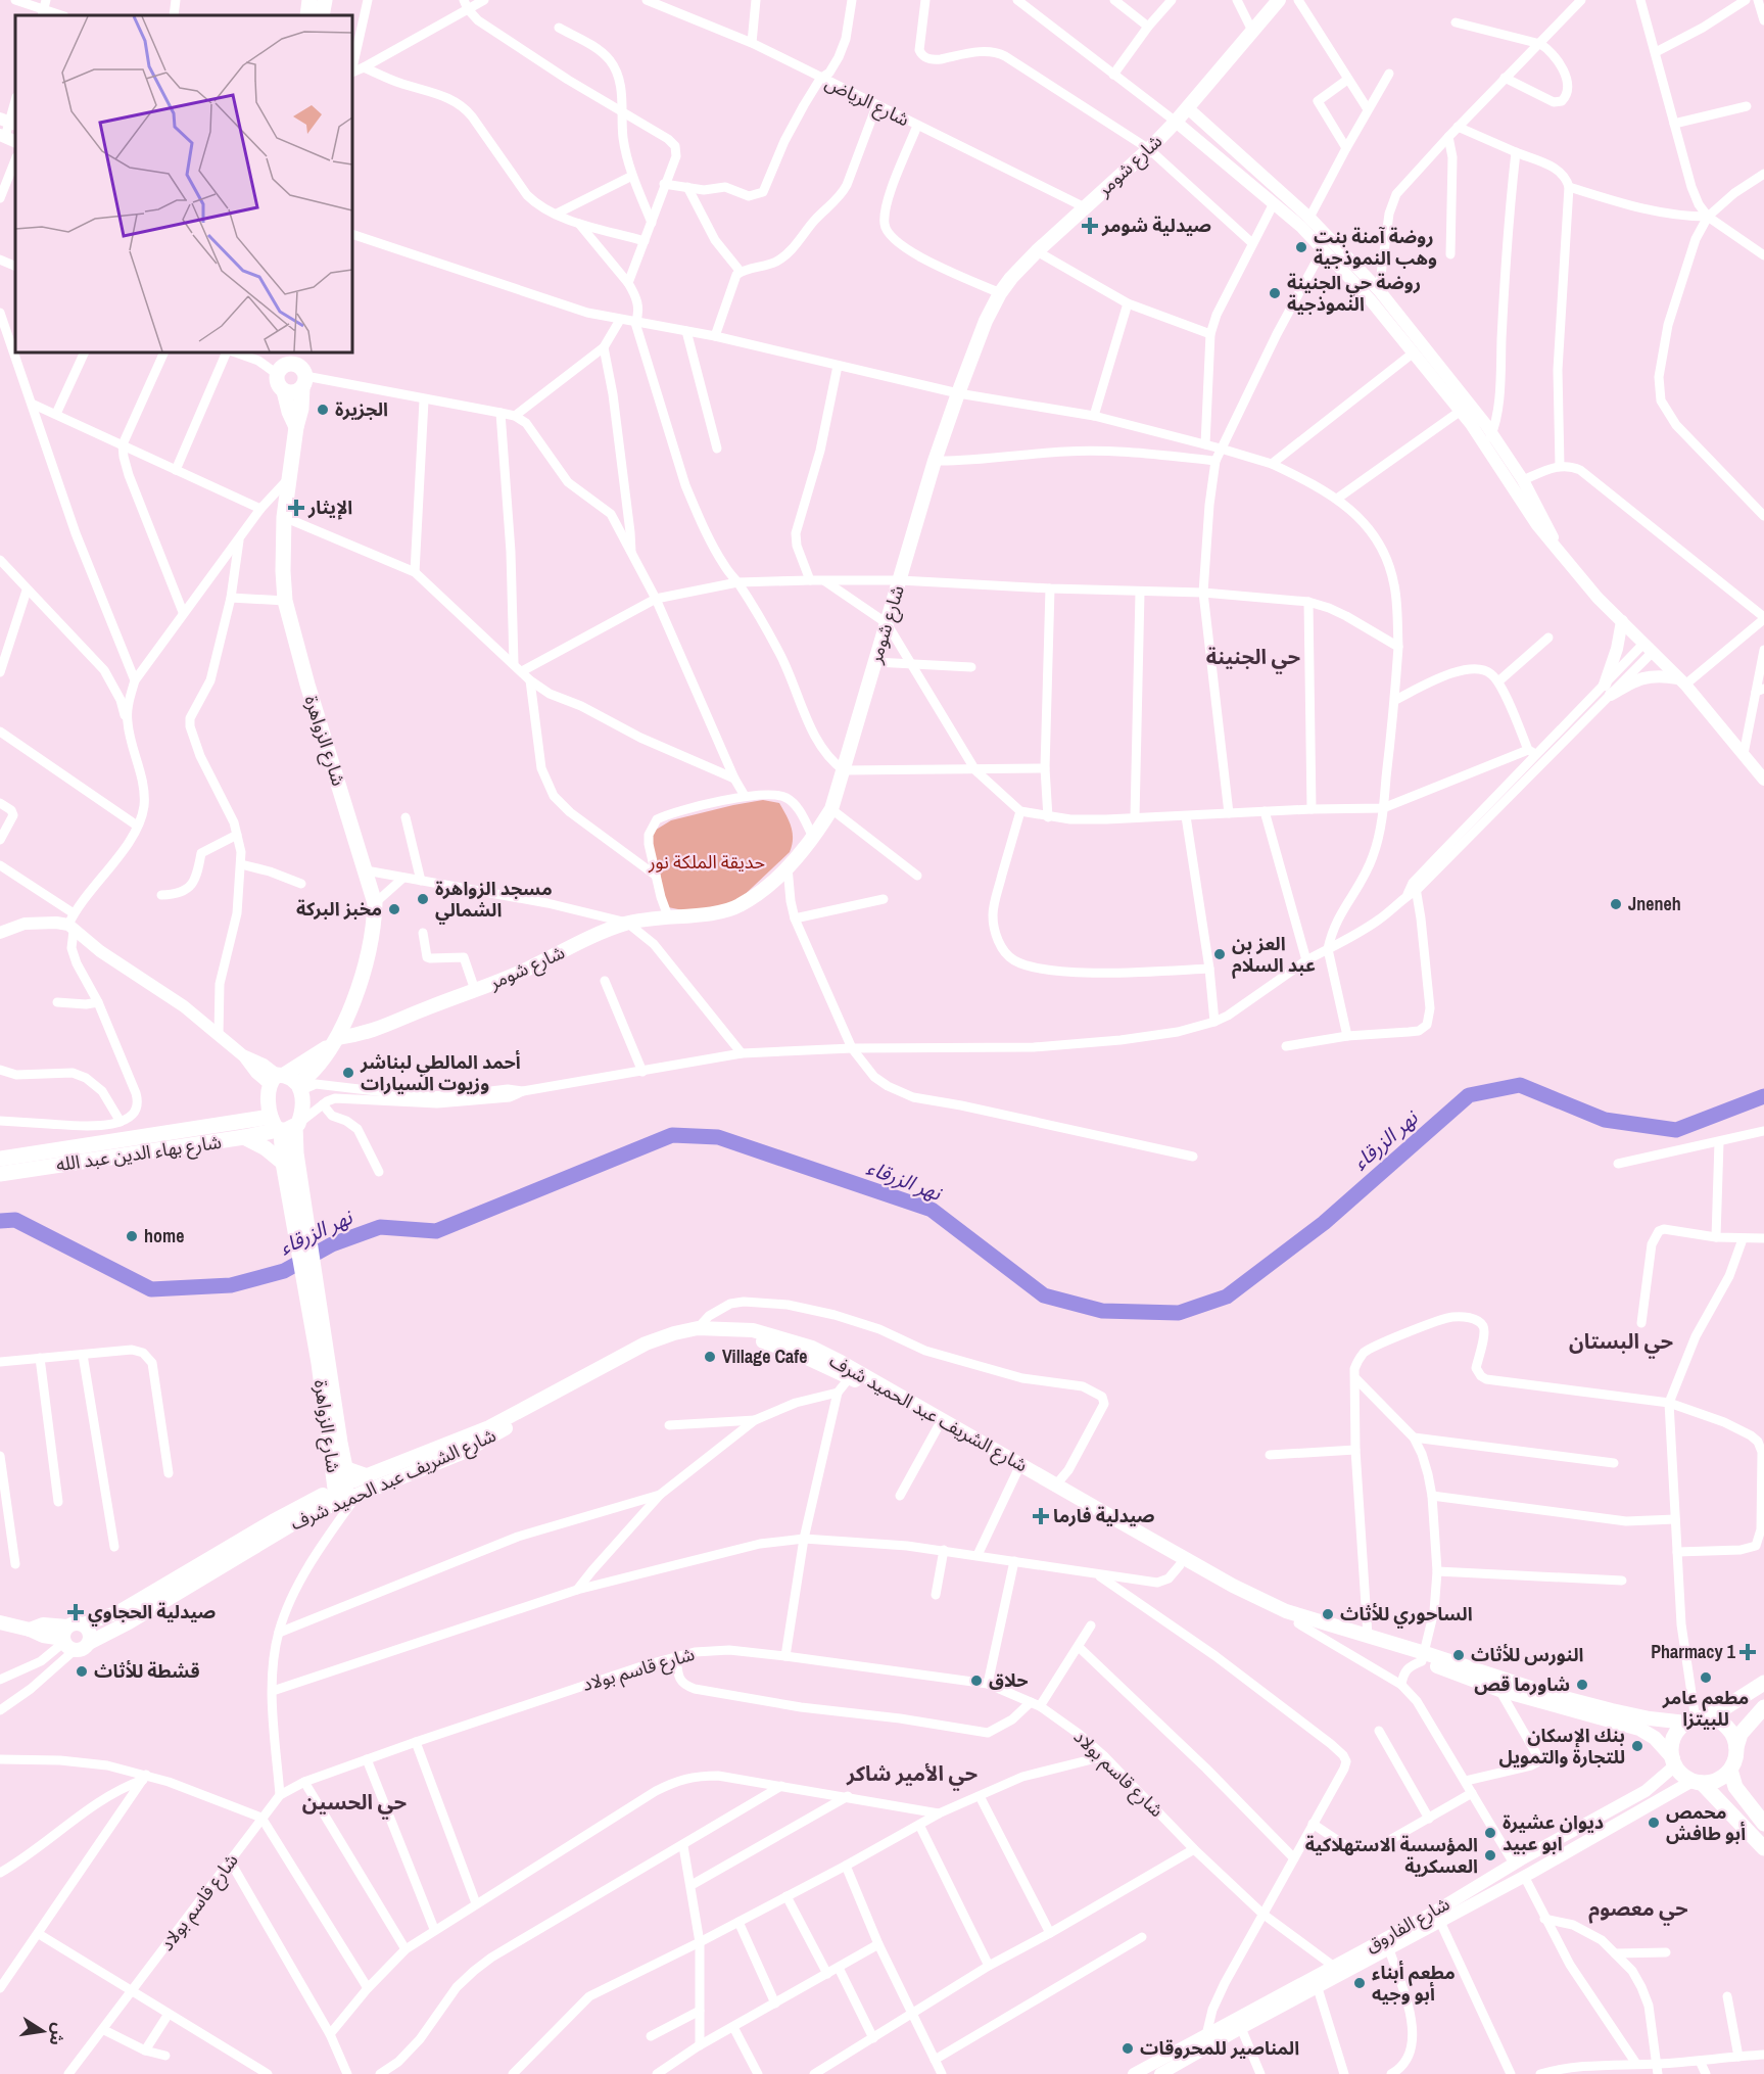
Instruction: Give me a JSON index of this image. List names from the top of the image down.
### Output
{
  "streets": {
    "main road": [
      "شارع شومر",
      "شارع الزواهرة",
      "شارع بهاء الدين عبد الله",
      "شارع الشريف عبد الحميد شرف"
    ],
    "street": ["شارع الرياض", "شارع قاسم بولاد", "شارع الفاروق"]
  },
  "crossings": [
    ["شارع الرياض", "شارع شومر"],
    ["شارع شومر", "شارع الزواهرة"],
    ["شارع الزواهرة", "شارع الشريف عبد الحميد شرف"],
    ["شارع الشريف عبد الحميد شرف", "شارع الفاروق"],
    ["شارع قاسم بولاد", "شارع الفاروق"]
  ],
  "districts": [
    "حي الجنينة",
    "حي البستان",
    "حي الأمير شاكر",
    "حي الحسين",
    "حي معصوم"
  ],
  "water": ["نهر الزرقاء"],
  "parks": ["حديقة الملكة نور"],
  "places": {
    "health": [
      "صيدلية شومر",
      "الإيثار",
      "صيدلية فارما",
      "صيدلية الحجاوي",
      "Pharmacy 1"
    ],
    "other": [
      "روضة آمنة بنت وهب النموذجية",
      "روضة حي الجنينة النموذجية",
      "الجزيرة",
      "مسجد الزواهرة الشمالي",
      "Jneneh",
      "مخبز البركة",
      "العز بن عبد السلام",
      "أحمد المالطي لبناشر وزيوت السيارات",
      "home",
      "Village Cafe",
      "الساحوري للأثاث",
      "النورس للأثاث",
      "قشطة للأثاث",
      "مطعم عامر للبيتزا",
      "حلاق",
      "شاورما قص",
      "بنك الإسكان للتجارة والتمويل",
      "محمص أبو طافش",
      "ديوان عشيرة ابو عبيد",
      "المؤسسة الاستهلاكية العسكرية",
      "مطعم أبناء أبو وجيه",
      "المناصير للمحروقات"
    ]
  },
  "north": "right"
}
